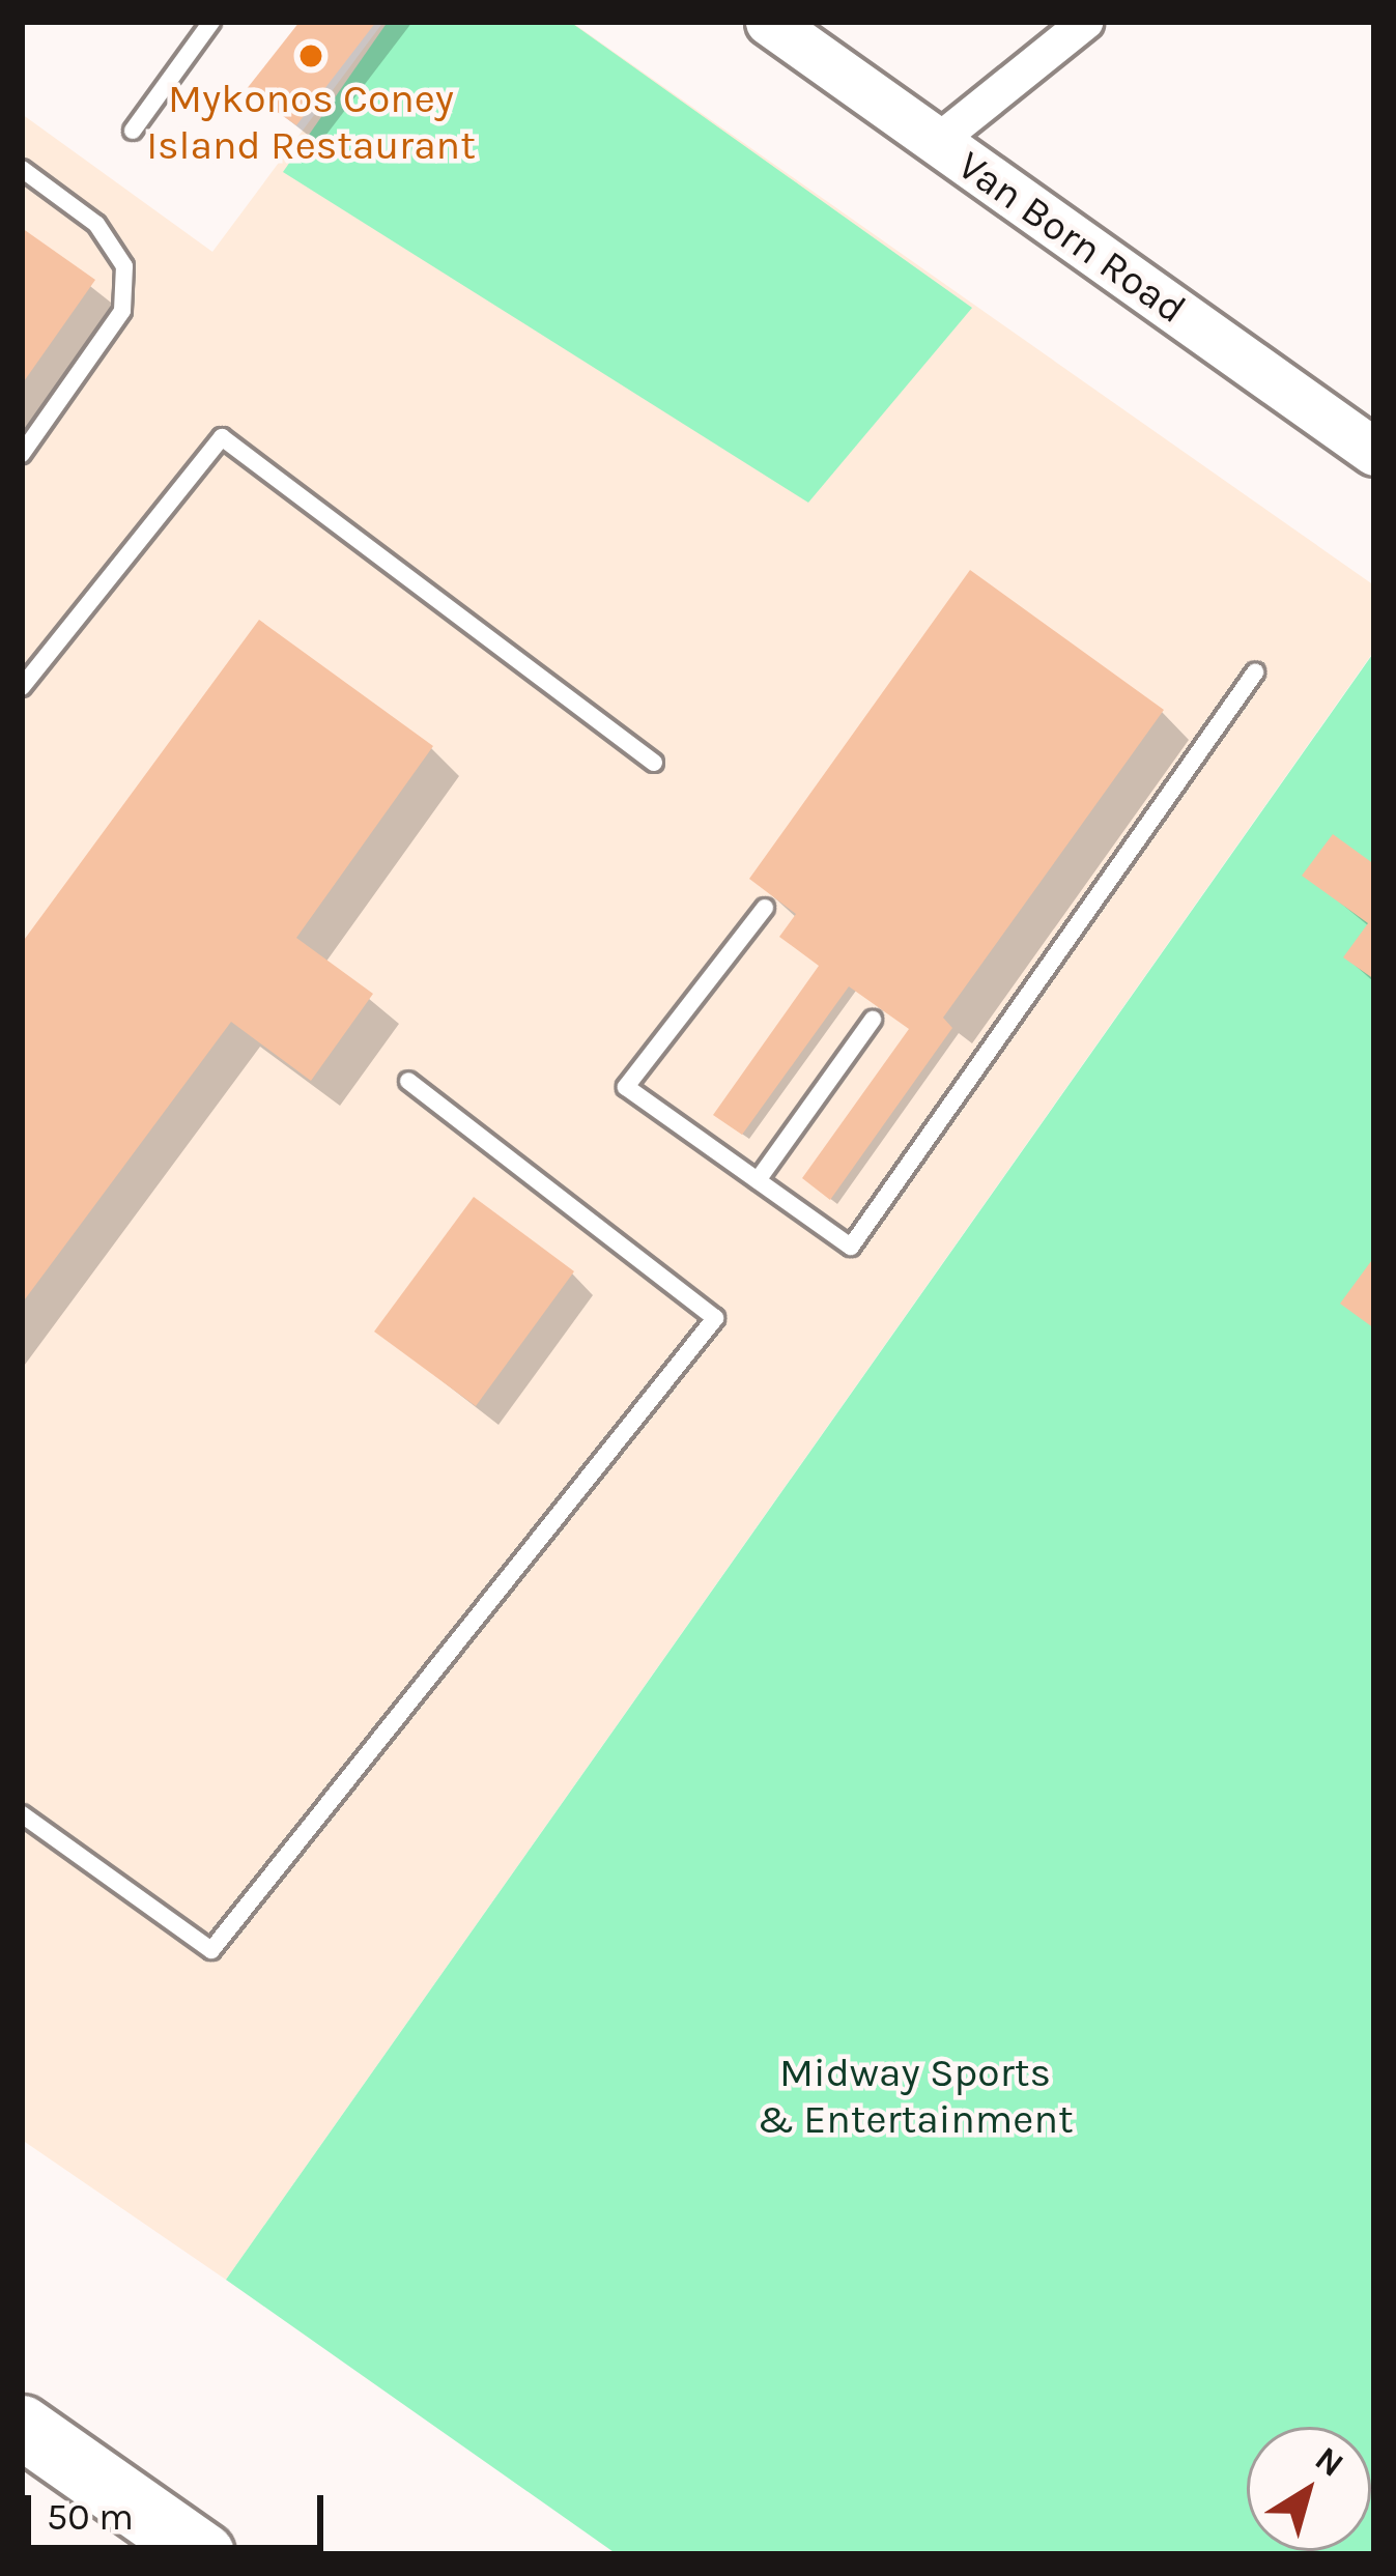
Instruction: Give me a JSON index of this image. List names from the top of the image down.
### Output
{
  "streets": {
    "main road": ["Van Born Road"]
  },
  "parks": ["Midway Sports & Entertainment"],
  "places": ["Mykonos Coney Island Restaurant"],
  "scale_bar": "50 m",
  "north": "top right"
}
